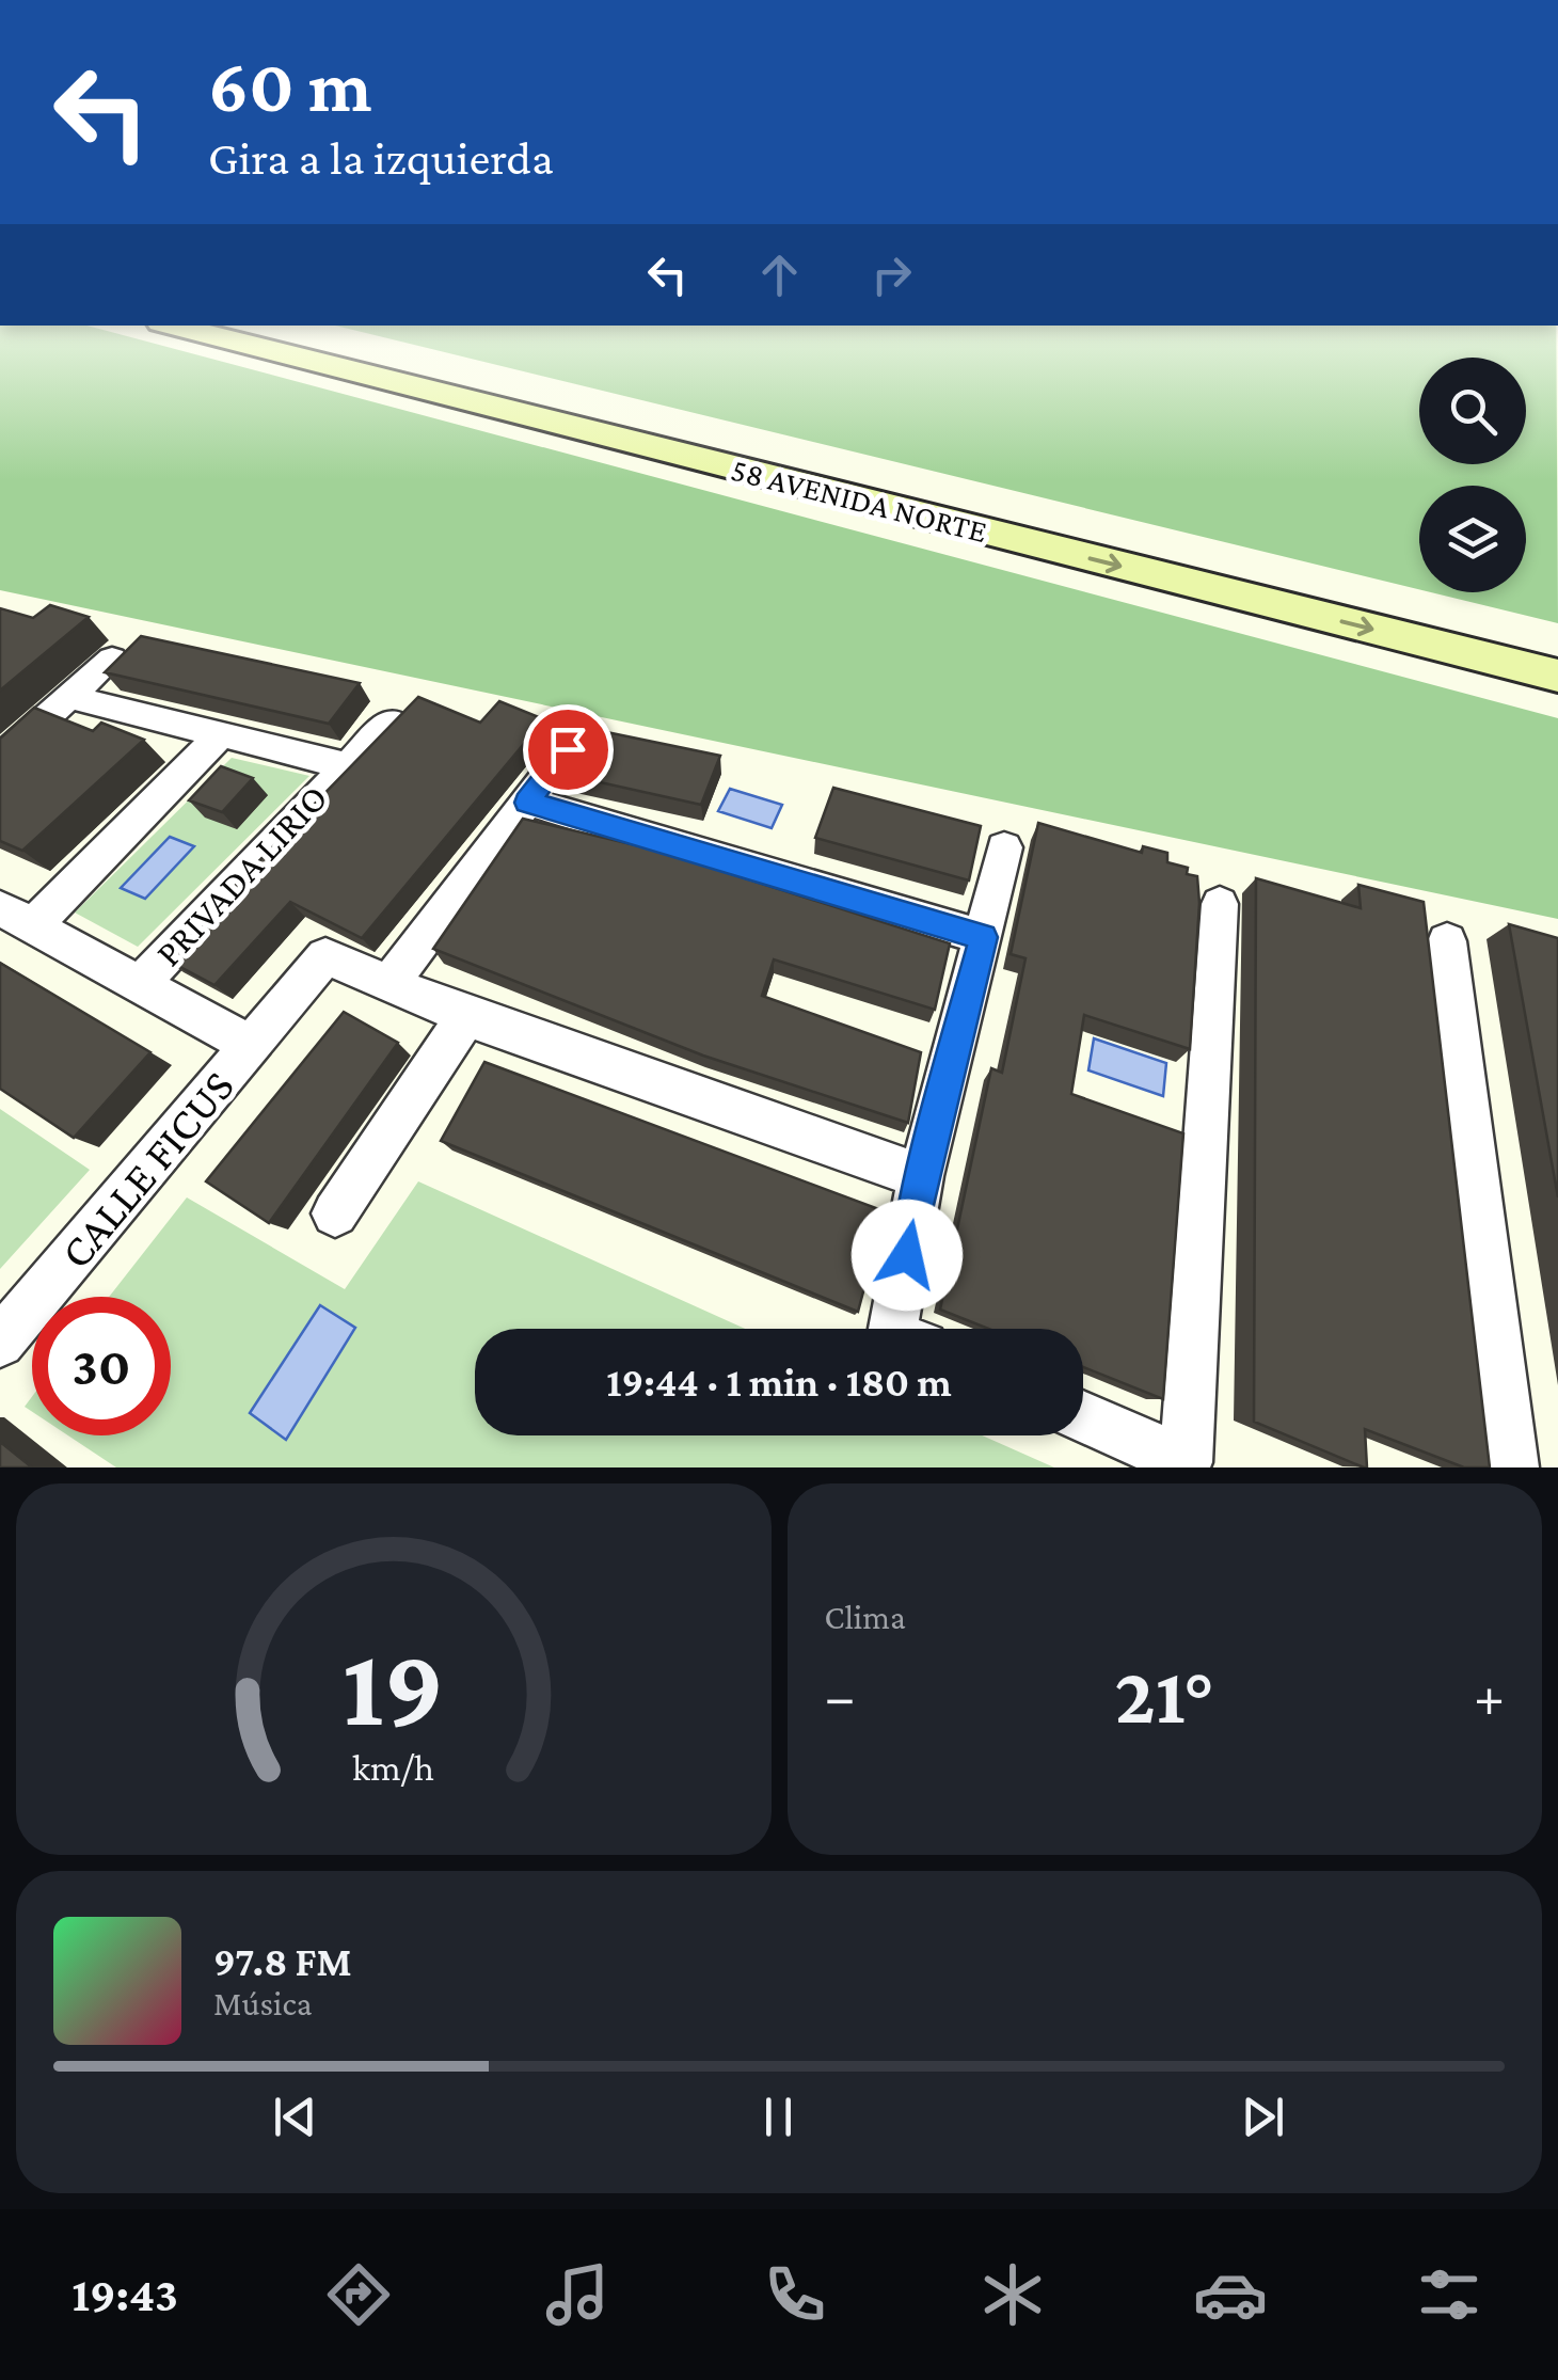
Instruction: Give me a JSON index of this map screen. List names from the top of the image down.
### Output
{
  "streets": {
    "main road": ["58 AVENIDA NORTE"],
    "street": ["PRIVADA LIRIO", "CALLE FICUS"]
  },
  "crossings": [
    ["PRIVADA LIRIO", "CALLE FICUS"]
  ],
  "page": {
    "turn": ["60 m", "Gira a la izquierda"],
    "limit": "30",
    "trip": "19:44 · 1 min · 180 m",
    "tile": "Clima",
    "heat": ["−", "21°", "+"],
    "song": ["97.8 FM", "Música"],
    "tabs": "19:43",
    "gauge": ["19", "km/h"]
  }
}
